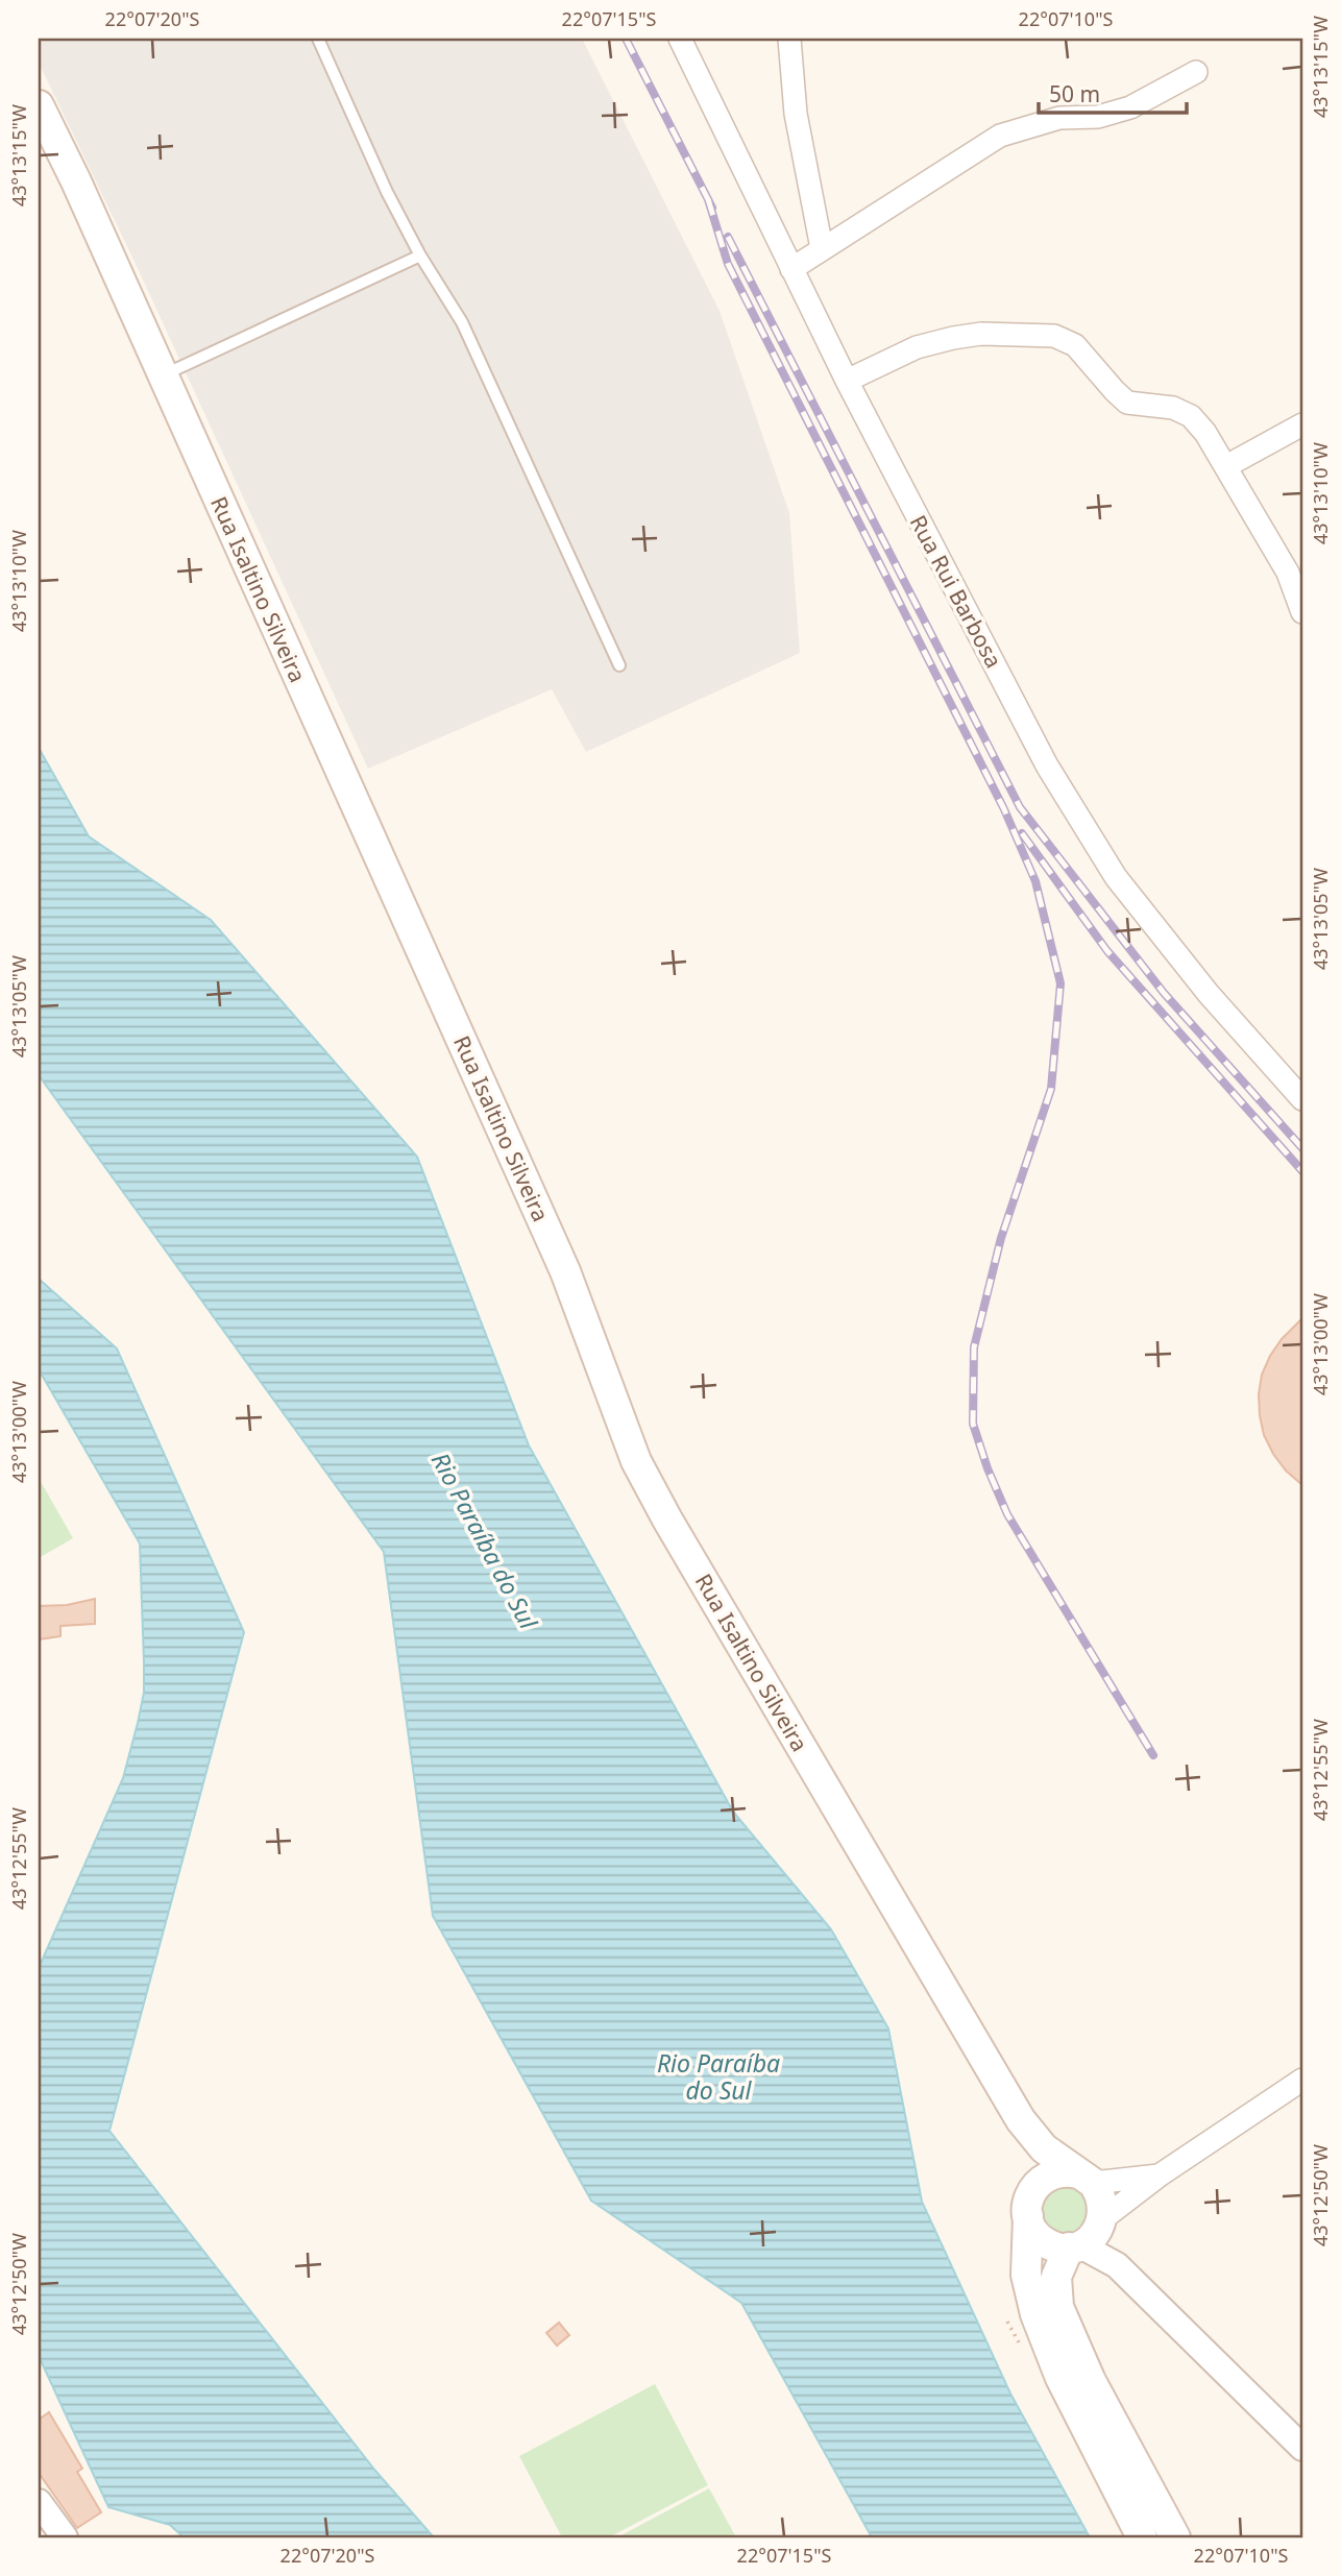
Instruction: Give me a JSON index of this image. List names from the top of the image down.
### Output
{
  "streets": {
    "main road": ["Rua Isaltino Silveira"],
    "street": ["Rua Rui Barbosa"]
  },
  "water": ["Rio Paraíba do Sul"],
  "scale_bar": "50 m",
  "coordinates": [
    "22°07'20\"S",
    "22°07'15\"S",
    "22°07'10\"S",
    "43°13'15\"W",
    "43°13'10\"W",
    "43°13'05\"W",
    "43°13'00\"W",
    "43°12'55\"W",
    "43°12'50\"W"
  ]
}
